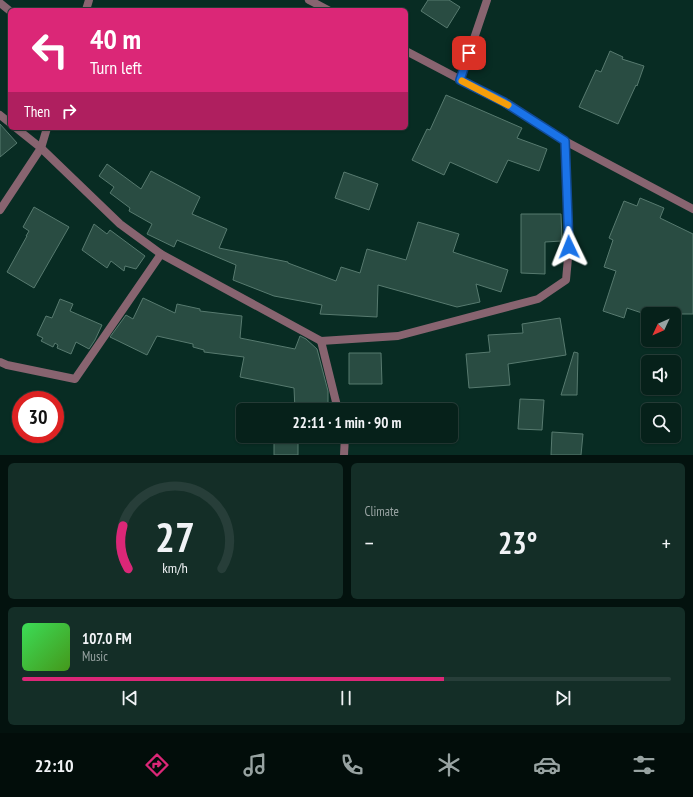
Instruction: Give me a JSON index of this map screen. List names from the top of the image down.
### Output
{
  "north": "bottom left",
  "page": {
    "turn": ["40 m", "Turn left"],
    "then": "Then",
    "limit": "30",
    "trip": "22:11 · 1 min · 90 m",
    "tile": "Climate",
    "heat": ["−", "23°", "+"],
    "song": ["107.0 FM", "Music"],
    "tabs": "22:10",
    "gauge": ["27", "km/h"]
  }
}
